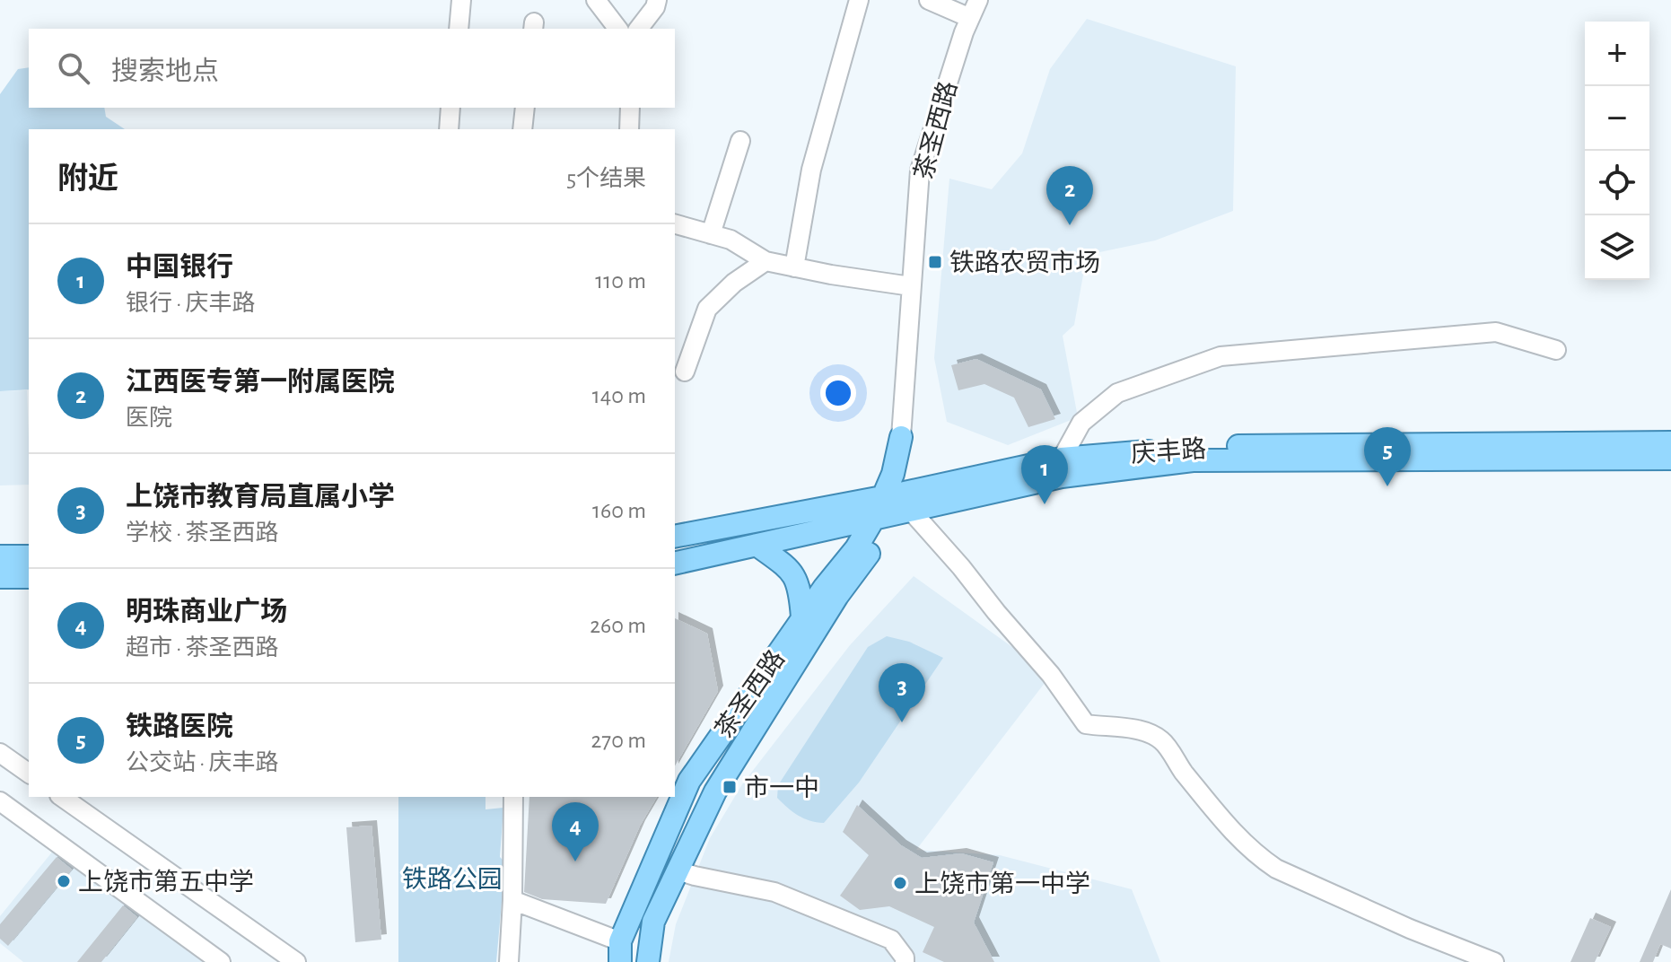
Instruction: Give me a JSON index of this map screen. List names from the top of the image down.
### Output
{
  "streets": {
    "main road": ["茶圣西路", "庆丰路"]
  },
  "crossings": [
    ["茶圣西路", "庆丰路"]
  ],
  "parks": ["铁路公园"],
  "places": {
    "transit": ["铁路农贸市场", "市一中"],
    "other": ["上饶市第五中学", "上饶市第一中学"]
  },
  "page": {
    "map_buttons": ["+", "−"],
    "search": "搜索地点",
    "heading": ["附近", "5个结果"],
    "pins": [
      "2",
      "5",
      "1",
      "3",
      "4"
    ],
    "list": [
      {
        "mark": "1",
        "name": "中国银行",
        "note": "银行 · 庆丰路",
        "value": "110 m"
      },
      {
        "mark": "2",
        "name": "江西医专第一附属医院",
        "note": "医院",
        "value": "140 m"
      },
      {
        "mark": "3",
        "name": "上饶市教育局直属小学",
        "note": "学校 · 茶圣西路",
        "value": "160 m"
      },
      {
        "mark": "4",
        "name": "明珠商业广场",
        "note": "超市 · 茶圣西路",
        "value": "260 m"
      },
      {
        "mark": "5",
        "name": "铁路医院",
        "note": "公交站 · 庆丰路",
        "value": "270 m"
      }
    ]
  }
}
